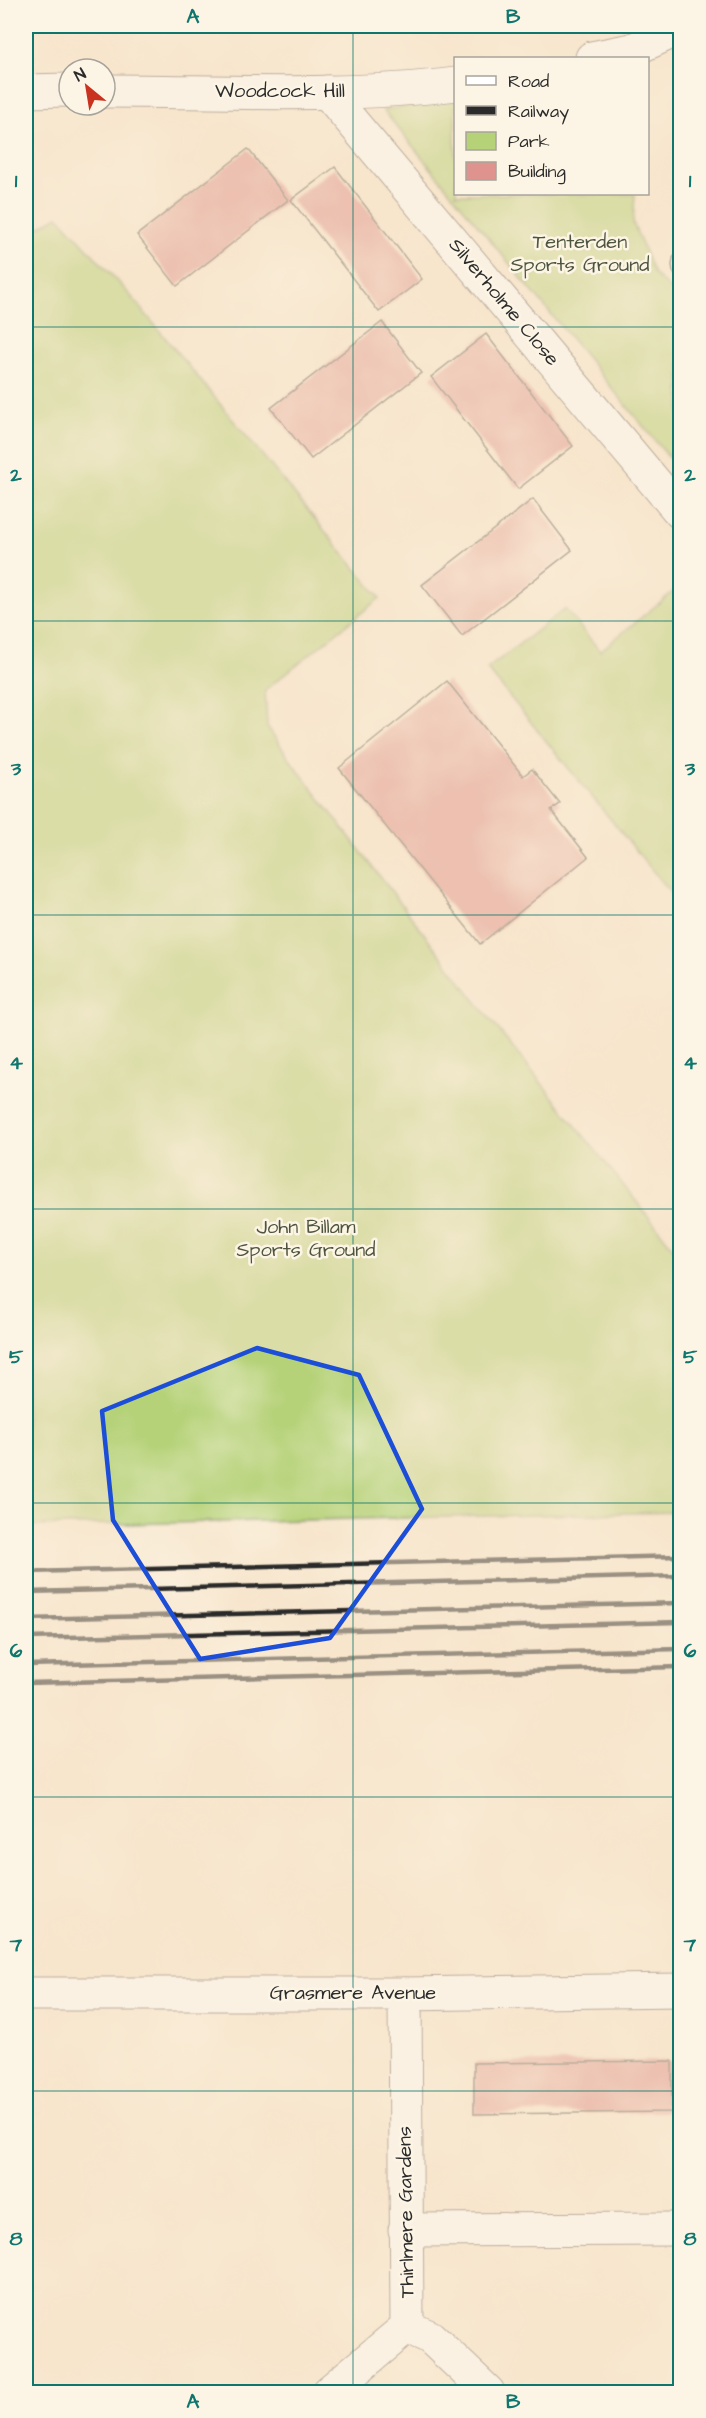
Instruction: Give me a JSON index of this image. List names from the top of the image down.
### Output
{
  "streets": {
    "street": [
      "Woodcock Hill",
      "Silverholme Close",
      "Grasmere Avenue",
      "Thirlmere Gardens"
    ]
  },
  "crossings": [
    ["Woodcock Hill", "Silverholme Close"],
    ["Grasmere Avenue", "Thirlmere Gardens"]
  ],
  "parks": ["Tenterden Sports Ground", "John Billam Sports Ground"],
  "legend": [
    "Road",
    "Railway",
    "Park",
    "Building"
  ],
  "north": "top left",
  "grid": {
    "columns": ["A", "B"],
    "rows": [
      "1",
      "2",
      "3",
      "4",
      "5",
      "6",
      "7",
      "8"
    ]
  }
}
